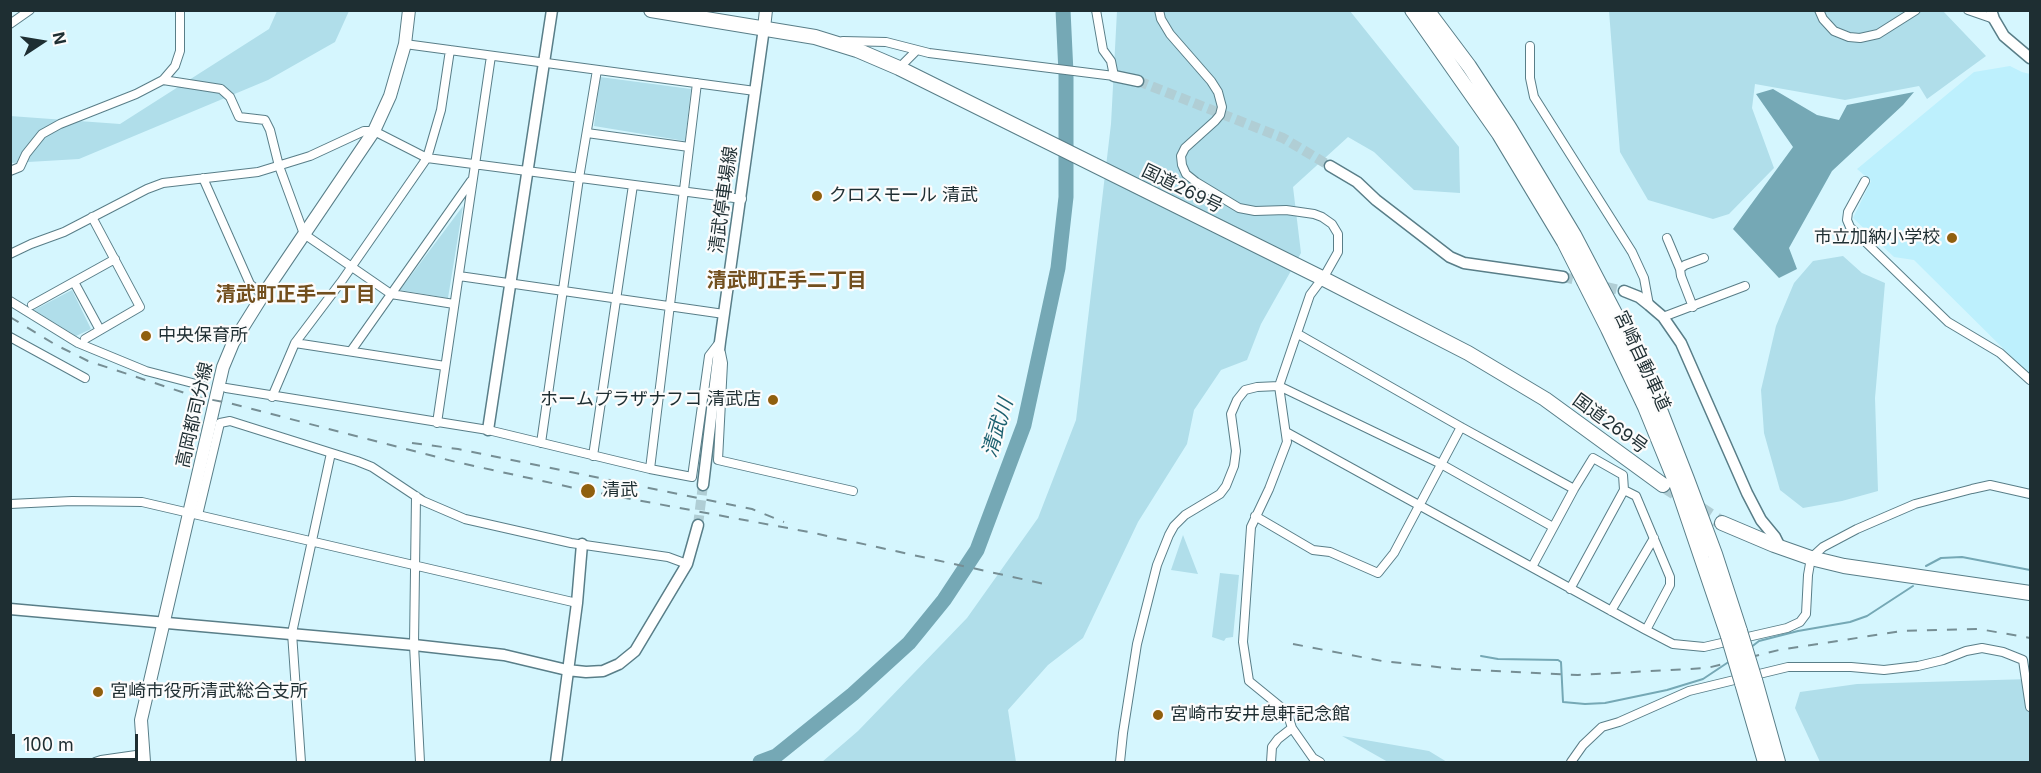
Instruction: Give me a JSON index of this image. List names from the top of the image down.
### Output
{
  "streets": {
    "highway": ["国道269号", "宮崎自動車道"],
    "main road": ["高岡都司分線"],
    "street": ["清武停車場線"]
  },
  "crossings": [
    ["国道269号", "清武停車場線"]
  ],
  "districts": ["清武町正手二丁目", "清武町正手一丁目"],
  "water": ["清武川"],
  "places": [
    "クロスモール 清武",
    "市立加納小学校",
    "中央保育所",
    "ホームプラザナフコ 清武店",
    "清武",
    "宮崎市役所清武総合支所",
    "宮崎市安井息軒記念館"
  ],
  "scale_bar": "100 m",
  "north": "right"
}
